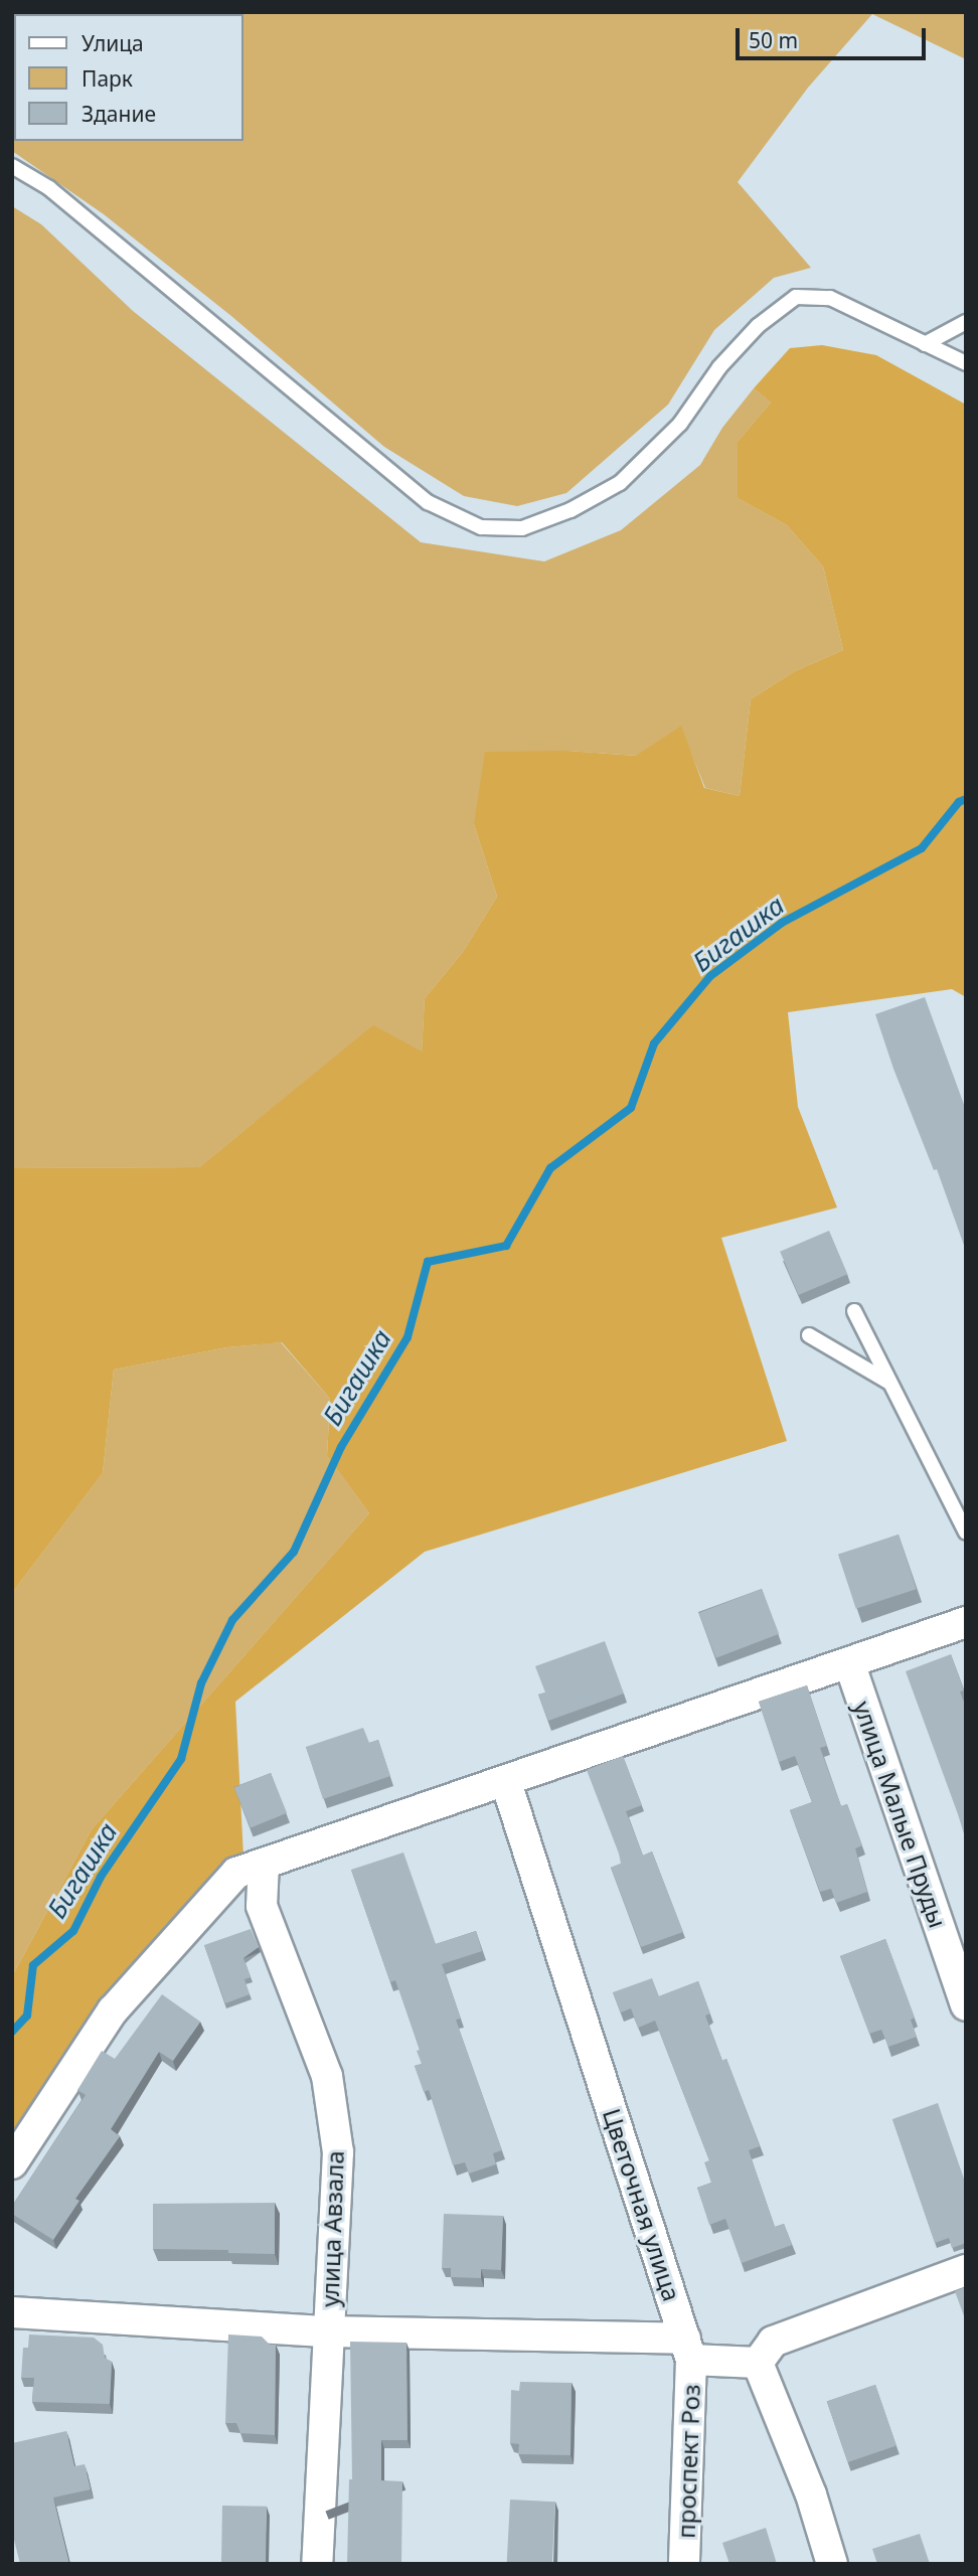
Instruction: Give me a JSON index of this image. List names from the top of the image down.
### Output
{
  "streets": {
    "street": [
      "улица Малые Пруды",
      "Цветочная улица",
      "улица Авзала",
      "проспект Роз"
    ]
  },
  "crossings": [
    ["Цветочная улица", "проспект Роз"]
  ],
  "water": ["Бигашка"],
  "legend": ["Улица", "Парк", "Здание"],
  "scale_bar": "50 m"
}
